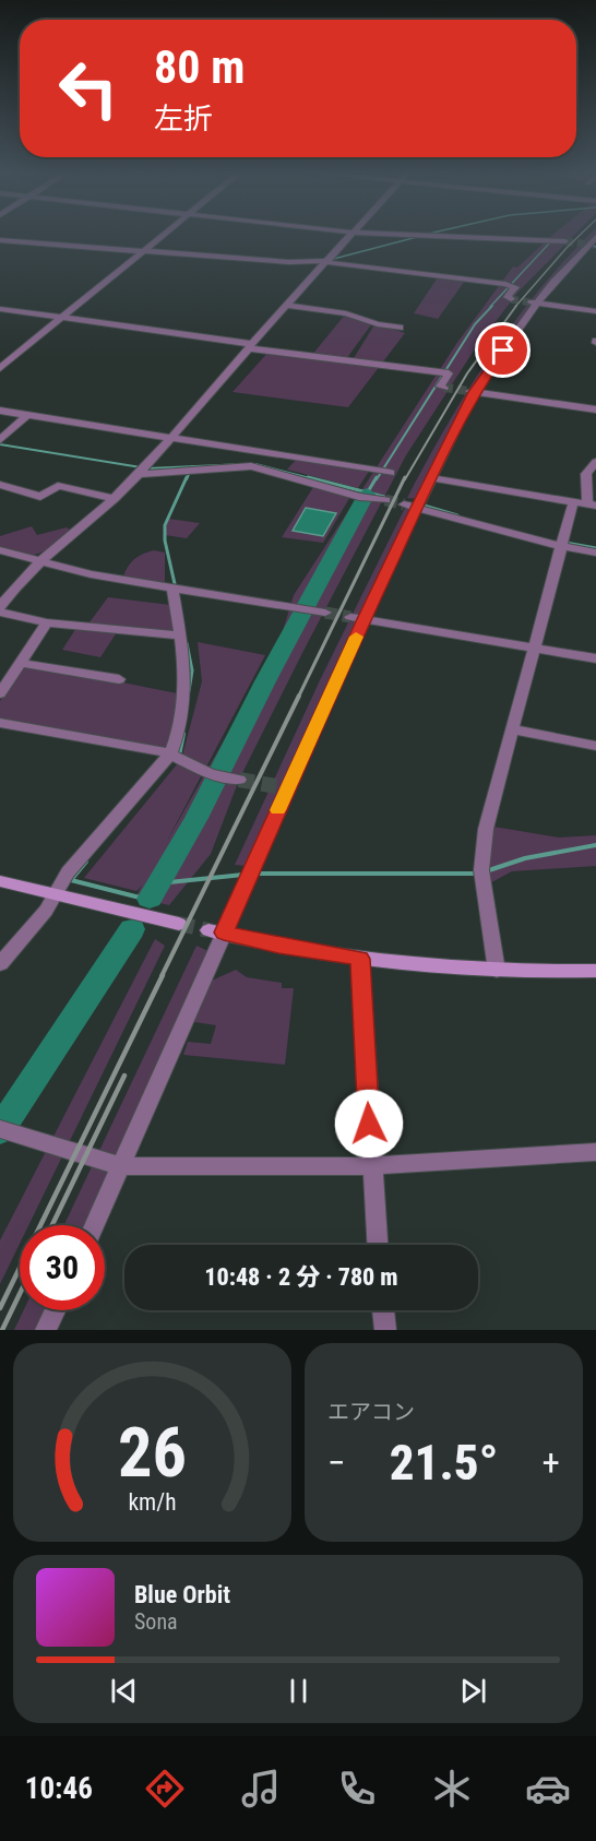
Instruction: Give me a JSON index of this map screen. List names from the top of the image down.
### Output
{
  "page": {
    "turn": ["80 m", "左折"],
    "limit": "30",
    "trip": "10:48 · 2 分 · 780 m",
    "tile": "エアコン",
    "heat": ["−", "21.5°", "+"],
    "song": ["Blue Orbit", "Sona"],
    "tabs": "10:46",
    "gauge": ["26", "km/h"]
  }
}
